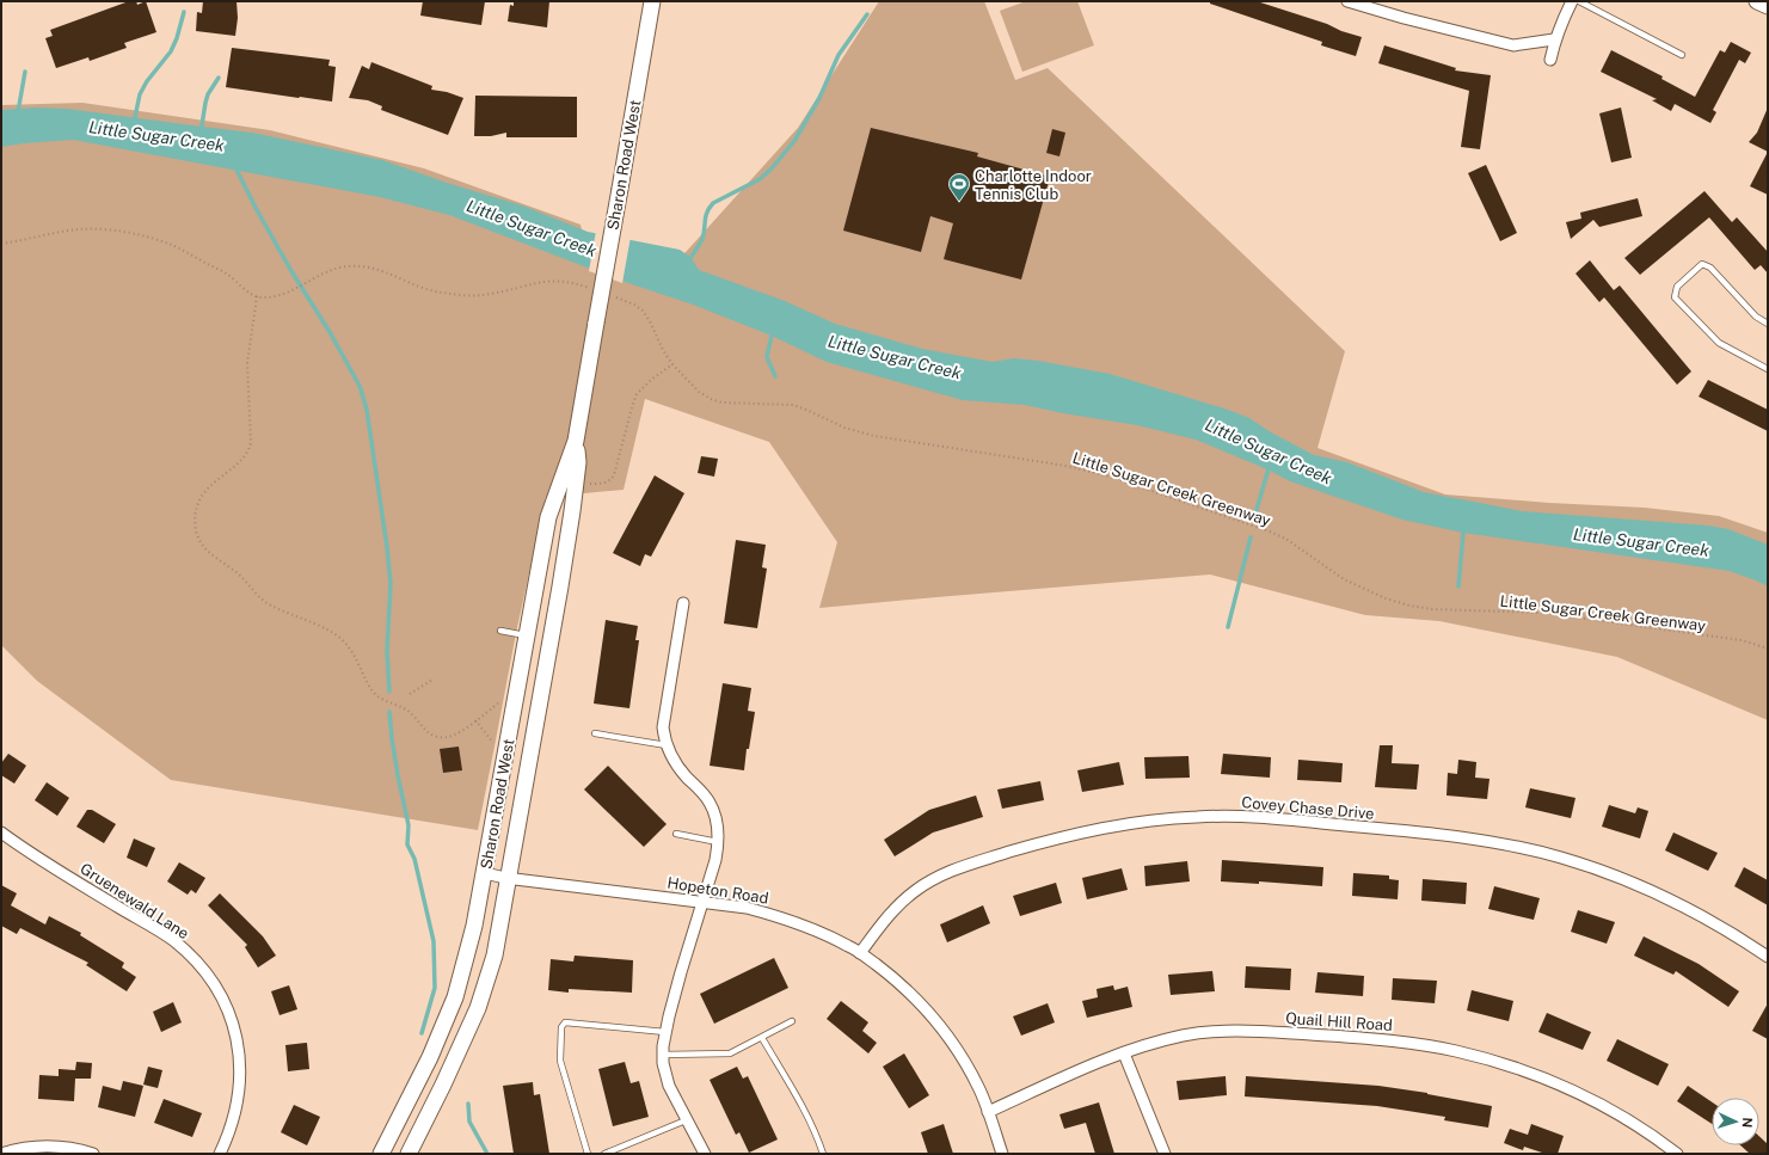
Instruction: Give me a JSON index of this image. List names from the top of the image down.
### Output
{
  "streets": {
    "main road": ["Sharon Road West"],
    "street": [
      "Covey Chase Drive",
      "Hopeton Road",
      "Gruenewald Lane",
      "Quail Hill Road"
    ],
    "path": ["Little Sugar Creek Greenway"]
  },
  "crossings": [
    ["Sharon Road West", "Hopeton Road"],
    ["Covey Chase Drive", "Hopeton Road"],
    ["Hopeton Road", "Quail Hill Road"]
  ],
  "water": ["Little Sugar Creek"],
  "places": {
    "sports": ["Charlotte Indoor Tennis Club"]
  },
  "north": "right"
}
